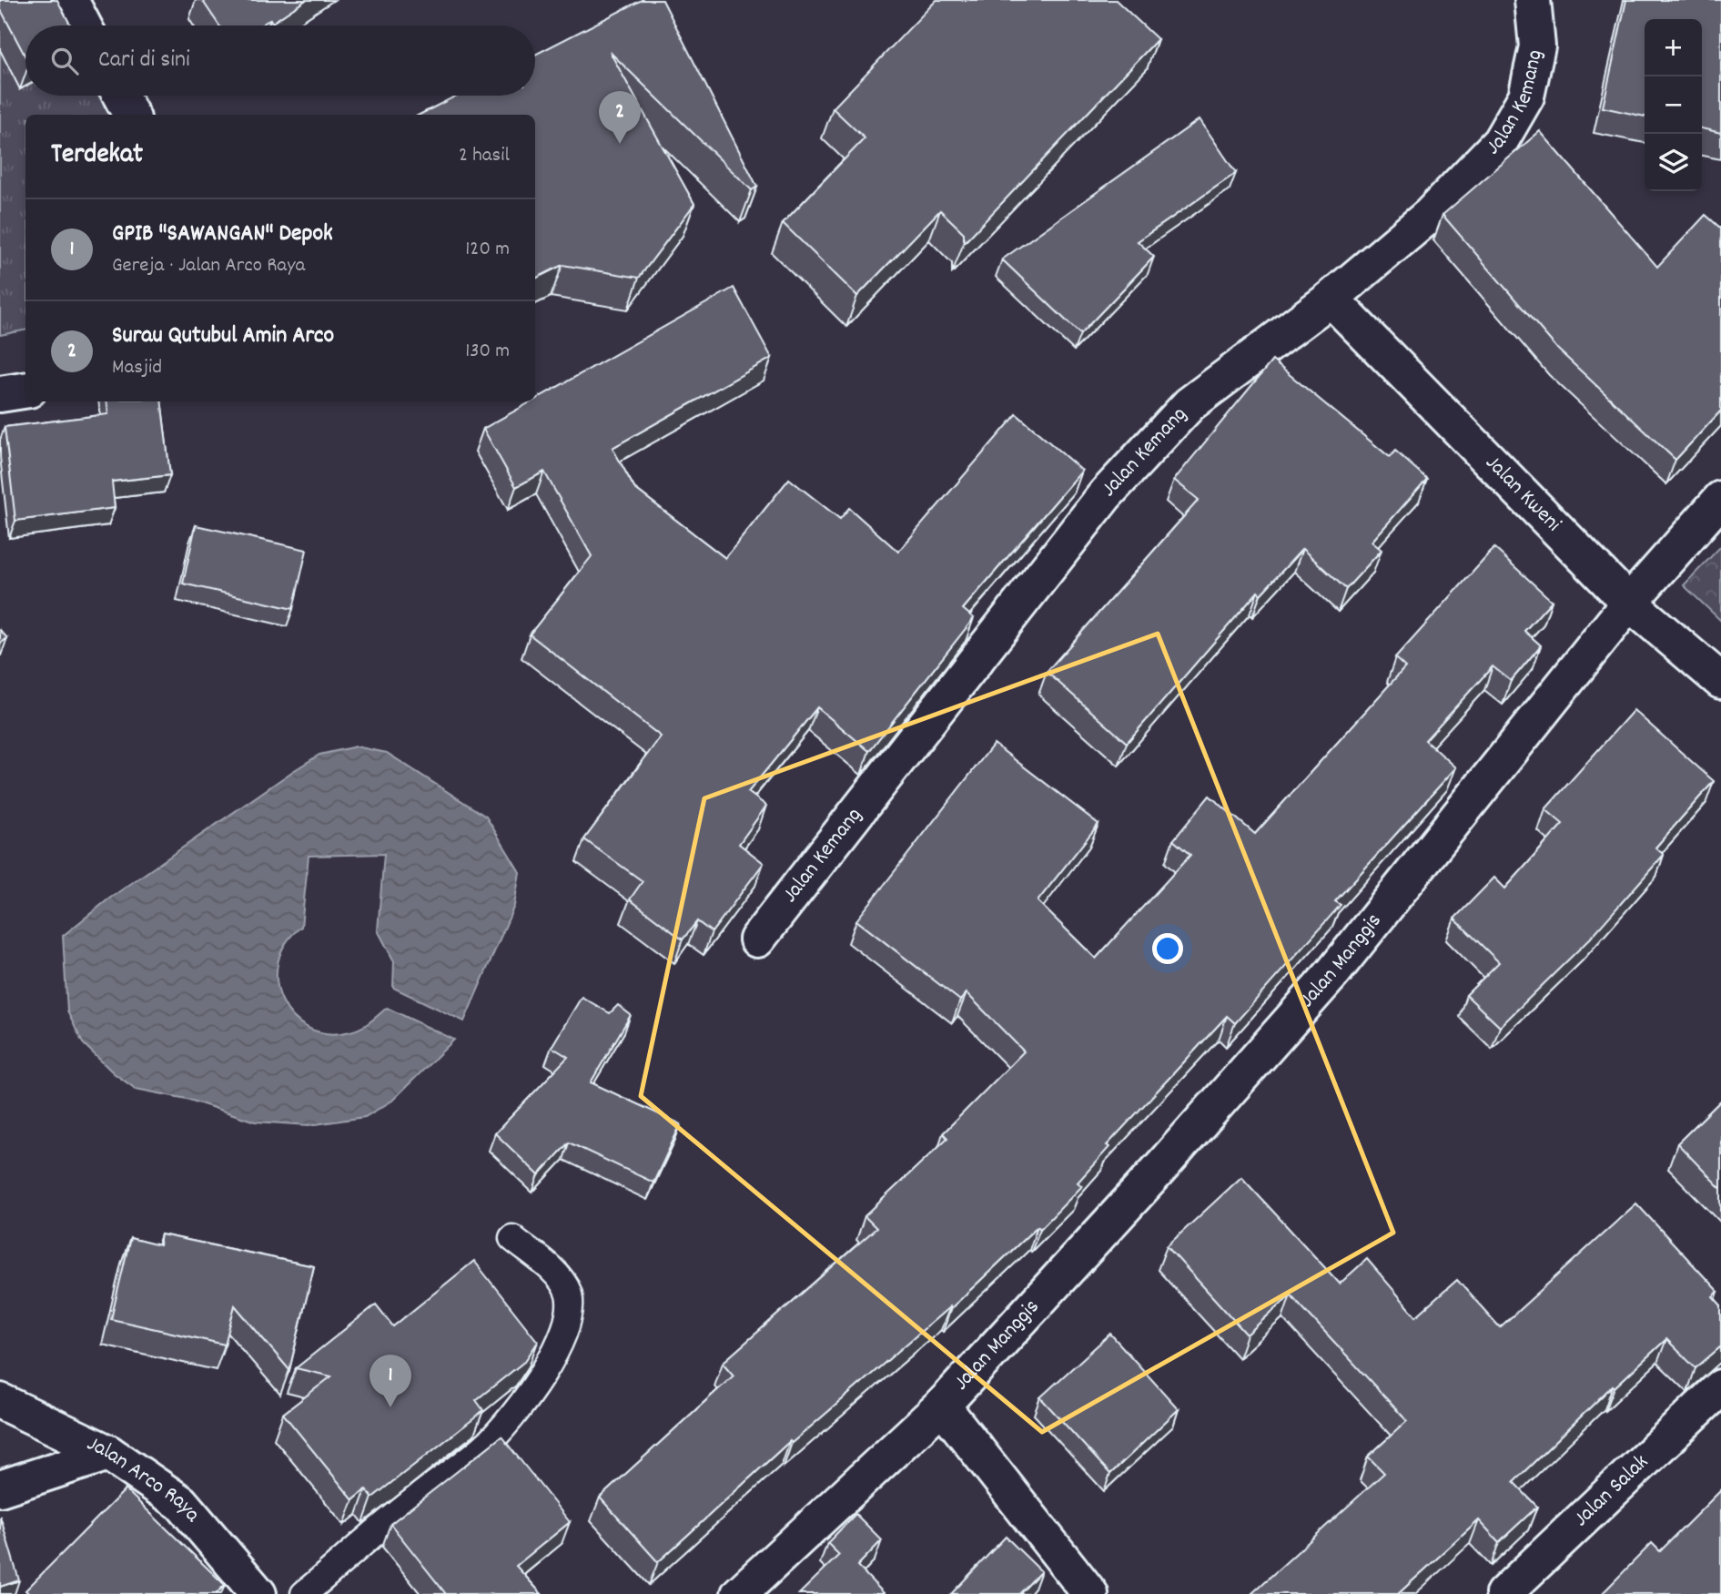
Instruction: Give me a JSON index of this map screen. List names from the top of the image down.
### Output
{
  "streets": {
    "street": [
      "Jalan Kemang",
      "Jalan Kweni",
      "Jalan Manggis",
      "Jalan Arco Raya",
      "Jalan Salak"
    ]
  },
  "crossings": [
    ["Jalan Kemang", "Jalan Kweni"],
    ["Jalan Kweni", "Jalan Manggis"]
  ],
  "page": {
    "map_buttons": ["+", "−"],
    "search": "Cari di sini",
    "pins": ["2", "1"],
    "heading": ["Terdekat", "2 hasil"],
    "list": [
      {
        "mark": "1",
        "name": "GPIB \"SAWANGAN\" Depok",
        "note": "Gereja · Jalan Arco Raya",
        "value": "120 m"
      },
      {
        "mark": "2",
        "name": "Surau Qutubul Amin Arco",
        "note": "Masjid",
        "value": "130 m"
      }
    ]
  }
}
